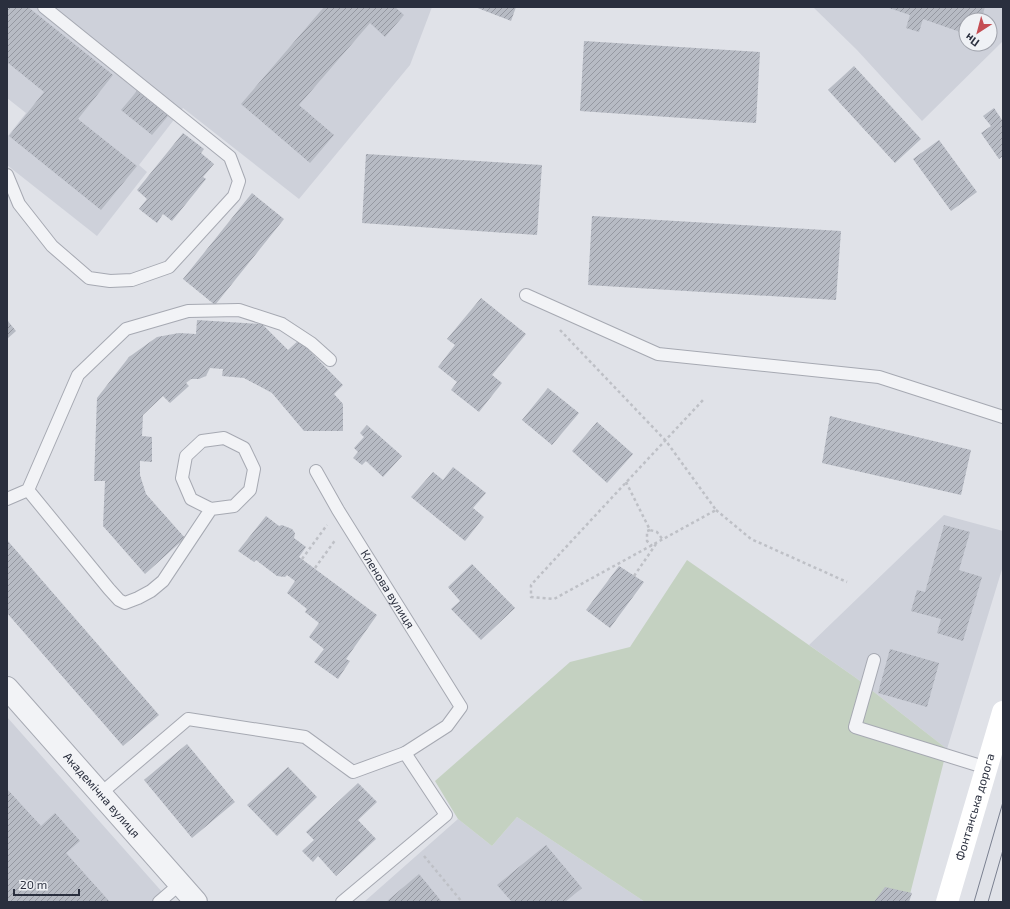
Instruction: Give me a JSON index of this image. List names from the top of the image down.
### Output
{
  "streets": {
    "main road": ["Фонтанська дорога"],
    "street": ["Академічна вулиця"],
    "lane": ["Кленова вулиця"]
  },
  "scale_bar": "20 m",
  "north": "bottom left"
}
